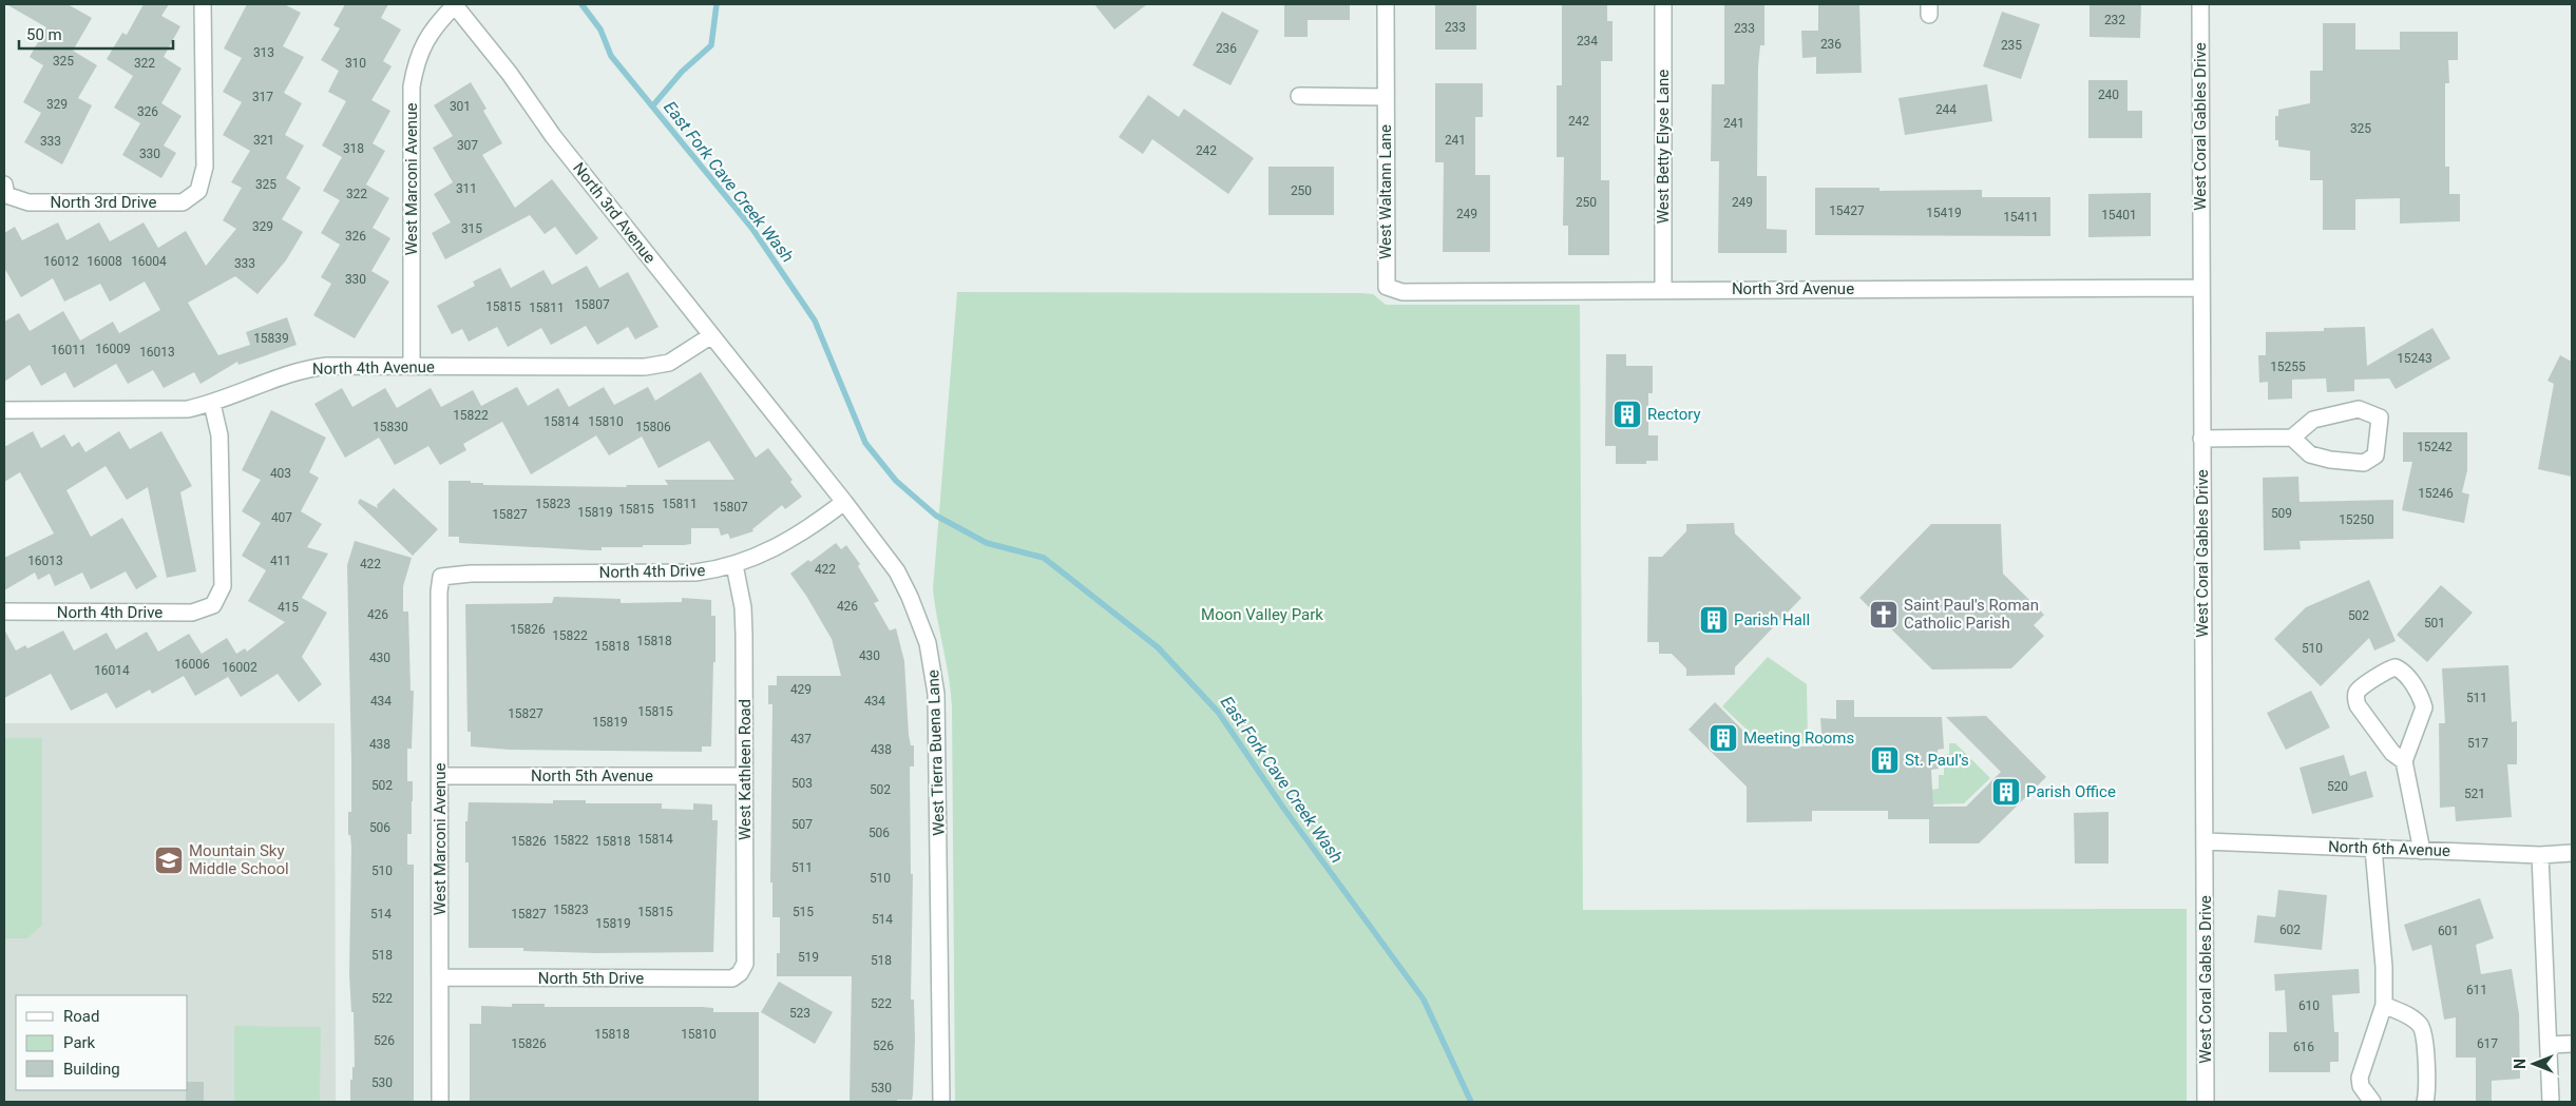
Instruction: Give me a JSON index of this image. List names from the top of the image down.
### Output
{
  "streets": {
    "street": [
      "West Coral Gables Drive",
      "West Betty Elyse Lane",
      "West Marconi Avenue",
      "West Waltann Lane",
      "North 3rd Drive",
      "North 3rd Avenue",
      "North 4th Avenue",
      "North 4th Drive",
      "West Tierra Buena Lane",
      "West Kathleen Road",
      "North 5th Avenue",
      "North 6th Avenue",
      "North 5th Drive"
    ]
  },
  "crossings": [
    ["West Coral Gables Drive", "North 3rd Avenue"],
    ["West Coral Gables Drive", "North 6th Avenue"],
    ["West Betty Elyse Lane", "North 3rd Avenue"],
    ["West Marconi Avenue", "North 3rd Avenue"],
    ["West Marconi Avenue", "North 4th Avenue"],
    ["West Marconi Avenue", "North 4th Drive"],
    ["West Marconi Avenue", "North 5th Avenue"],
    ["West Marconi Avenue", "North 5th Drive"],
    ["West Waltann Lane", "North 3rd Avenue"],
    ["North 3rd Avenue", "North 4th Avenue"],
    ["North 3rd Avenue", "West Tierra Buena Lane"],
    ["North 4th Avenue", "North 4th Drive"],
    ["North 4th Drive", "West Tierra Buena Lane"],
    ["North 4th Drive", "West Kathleen Road"],
    ["West Kathleen Road", "North 5th Avenue"],
    ["West Kathleen Road", "North 5th Drive"]
  ],
  "water": ["East Fork Cave Creek Wash"],
  "parks": ["Moon Valley Park"],
  "places": {
    "building": [
      "Rectory",
      "Parish Hall",
      "Meeting Rooms",
      "St. Paul's",
      "Parish Office"
    ],
    "church": ["Saint Paul's Roman Catholic Parish"],
    "school or university": ["Mountain Sky Middle School"]
  },
  "house_numbers": [
    "232",
    "233",
    "233",
    "234",
    "236",
    "235",
    "236",
    "313",
    "325",
    "322",
    "310",
    "240",
    "317",
    "329",
    "301",
    "244",
    "326",
    "242",
    "241",
    "325",
    "321",
    "241",
    "333",
    "307",
    "318",
    "242",
    "330",
    "325",
    "311",
    "250",
    "322",
    "250",
    "249",
    "15427",
    "15419",
    "249",
    "15401",
    "15411",
    "329",
    "315",
    "326",
    "16012",
    "16008",
    "16004",
    "333",
    "330",
    "15807",
    "15815",
    "15811",
    "15839",
    "16009",
    "16011",
    "16013",
    "15243",
    "15255",
    "15822",
    "15814",
    "15810",
    "15830",
    "15806",
    "15242",
    "403",
    "15246",
    "15823",
    "15811",
    "15807",
    "15815",
    "15819",
    "509",
    "15827",
    "407",
    "15250",
    "16013",
    "411",
    "422",
    "422",
    "426",
    "415",
    "426",
    "502",
    "501",
    "15826",
    "15822",
    "15818",
    "15818",
    "510",
    "430",
    "430",
    "16006",
    "16002",
    "16014",
    "429",
    "511",
    "434",
    "434",
    "15815",
    "15827",
    "15819",
    "437",
    "517",
    "438",
    "438",
    "503",
    "502",
    "520",
    "502",
    "521",
    "507",
    "506",
    "506",
    "15814",
    "15822",
    "15826",
    "15818",
    "511",
    "510",
    "510",
    "15823",
    "15815",
    "515",
    "514",
    "15827",
    "514",
    "15819",
    "602",
    "601",
    "518",
    "519",
    "518",
    "611",
    "522",
    "522",
    "610",
    "523",
    "15818",
    "15810",
    "526",
    "15826",
    "617",
    "526",
    "616",
    "530",
    "530"
  ],
  "legend": ["Road", "Park", "Building"],
  "scale_bar": "50 m",
  "north": "left"
}
